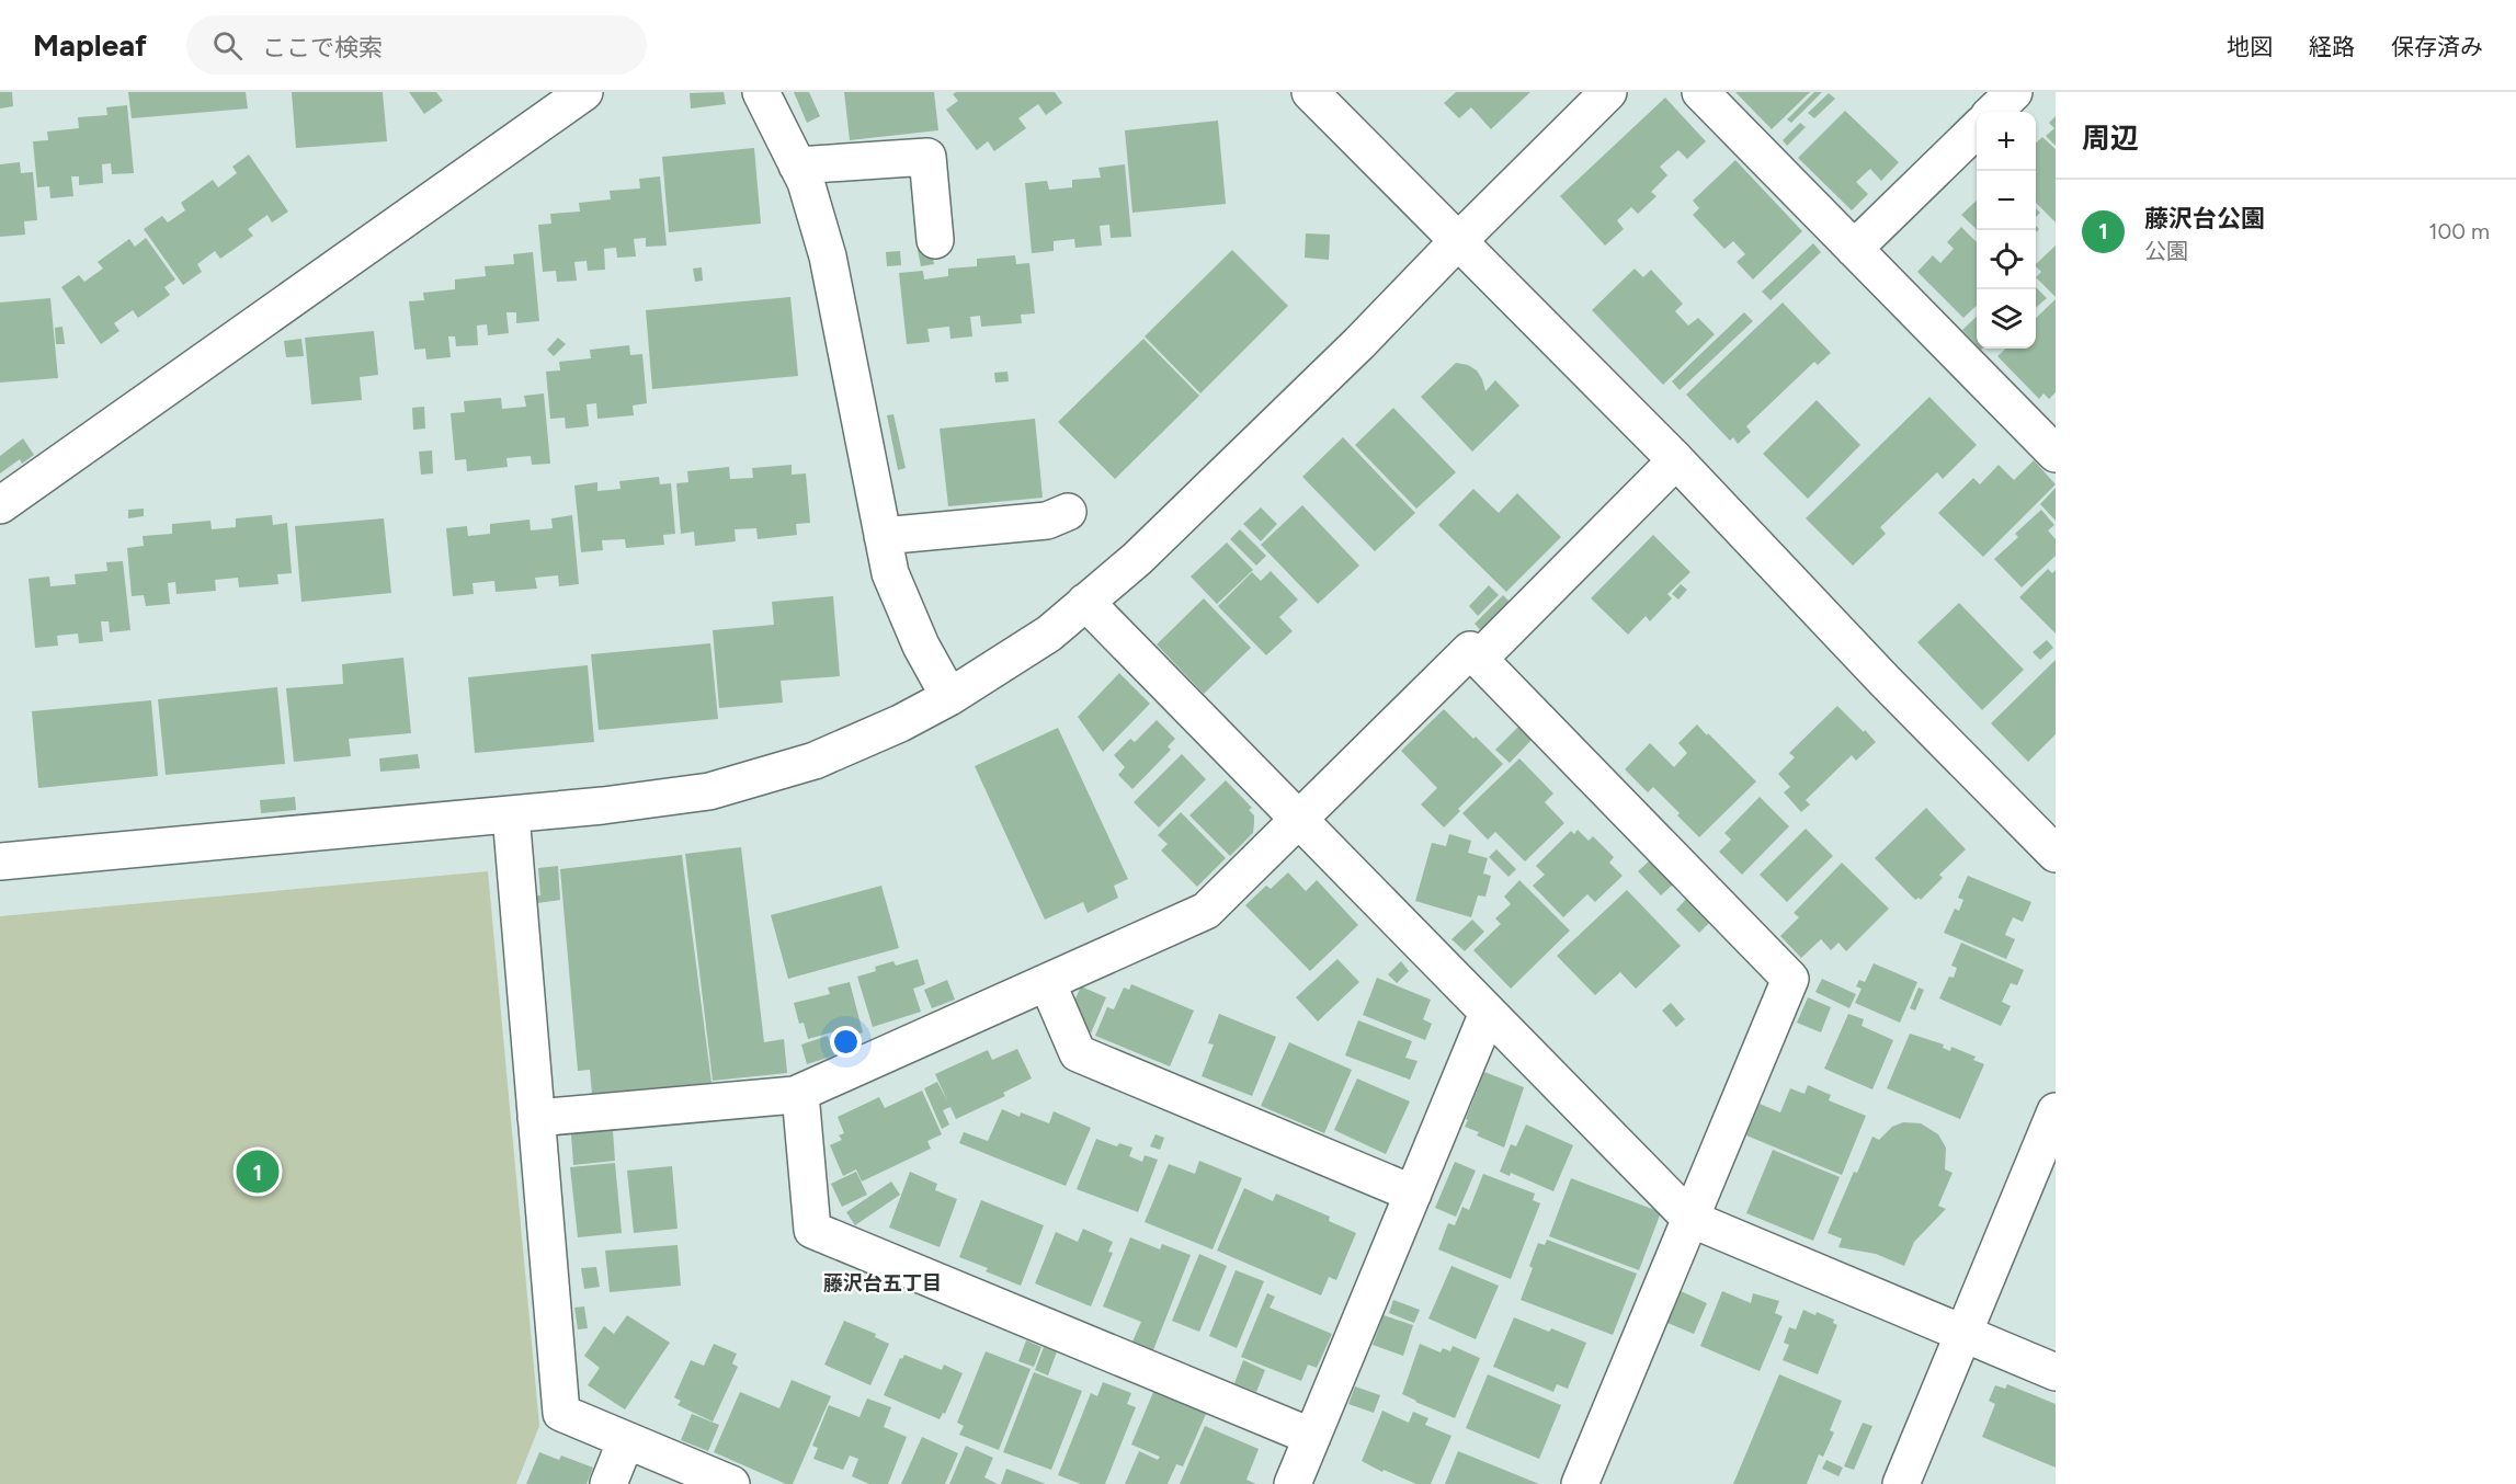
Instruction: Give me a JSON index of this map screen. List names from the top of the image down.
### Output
{
  "districts": ["藤沢台五丁目"],
  "page": {
    "header": "Mapleaf",
    "search": "ここで検索",
    "nav": ["地図", "経路", "保存済み"],
    "heading": "周辺",
    "map_buttons": ["+", "−"],
    "list": [
      {
        "mark": "1",
        "name": "藤沢台公園",
        "note": "公園",
        "value": "100 m"
      }
    ],
    "pins": "1"
  }
}
